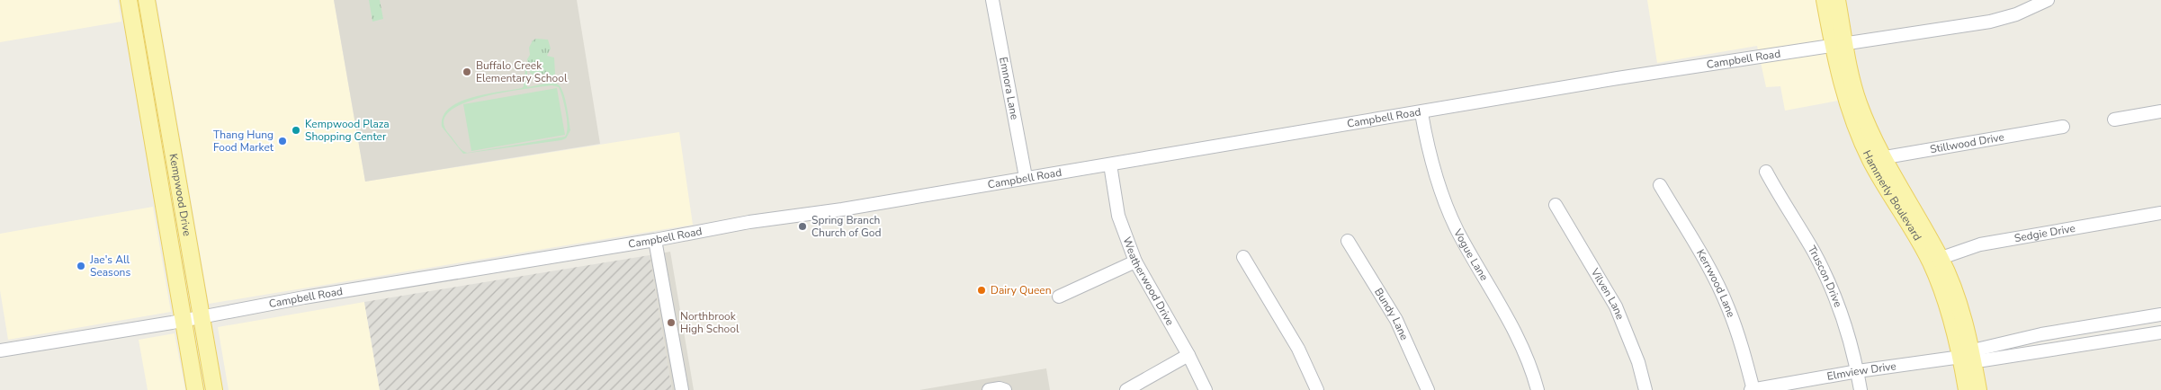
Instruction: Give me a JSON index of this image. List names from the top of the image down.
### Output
{
  "streets": {
    "main road": ["Kempwood Drive", "Hammerly Boulevard"],
    "street": [
      "Campbell Road",
      "Emnora Lane",
      "Stillwood Drive",
      "Sedgie Drive",
      "Vogue Lane",
      "Truscon Drive",
      "Weatherwood Drive",
      "Kerrwood Lane",
      "Vilven Lane",
      "Bundy Lane",
      "Elmview Drive"
    ]
  },
  "crossings": [
    ["Campbell Road", "Emnora Lane"],
    ["Campbell Road", "Kempwood Drive"],
    ["Campbell Road", "Hammerly Boulevard"],
    ["Campbell Road", "Vogue Lane"],
    ["Campbell Road", "Weatherwood Drive"],
    ["Stillwood Drive", "Hammerly Boulevard"],
    ["Hammerly Boulevard", "Sedgie Drive"],
    ["Hammerly Boulevard", "Elmview Drive"],
    ["Truscon Drive", "Elmview Drive"],
    ["Kerrwood Lane", "Elmview Drive"]
  ],
  "places": [
    "Buffalo Creek Elementary School",
    "Kempwood Plaza Shopping Center",
    "Thang Hung Food Market",
    "Spring Branch Church of God",
    "Jae's All Seasons",
    "Dairy Queen",
    "Northbrook High School"
  ]
}
